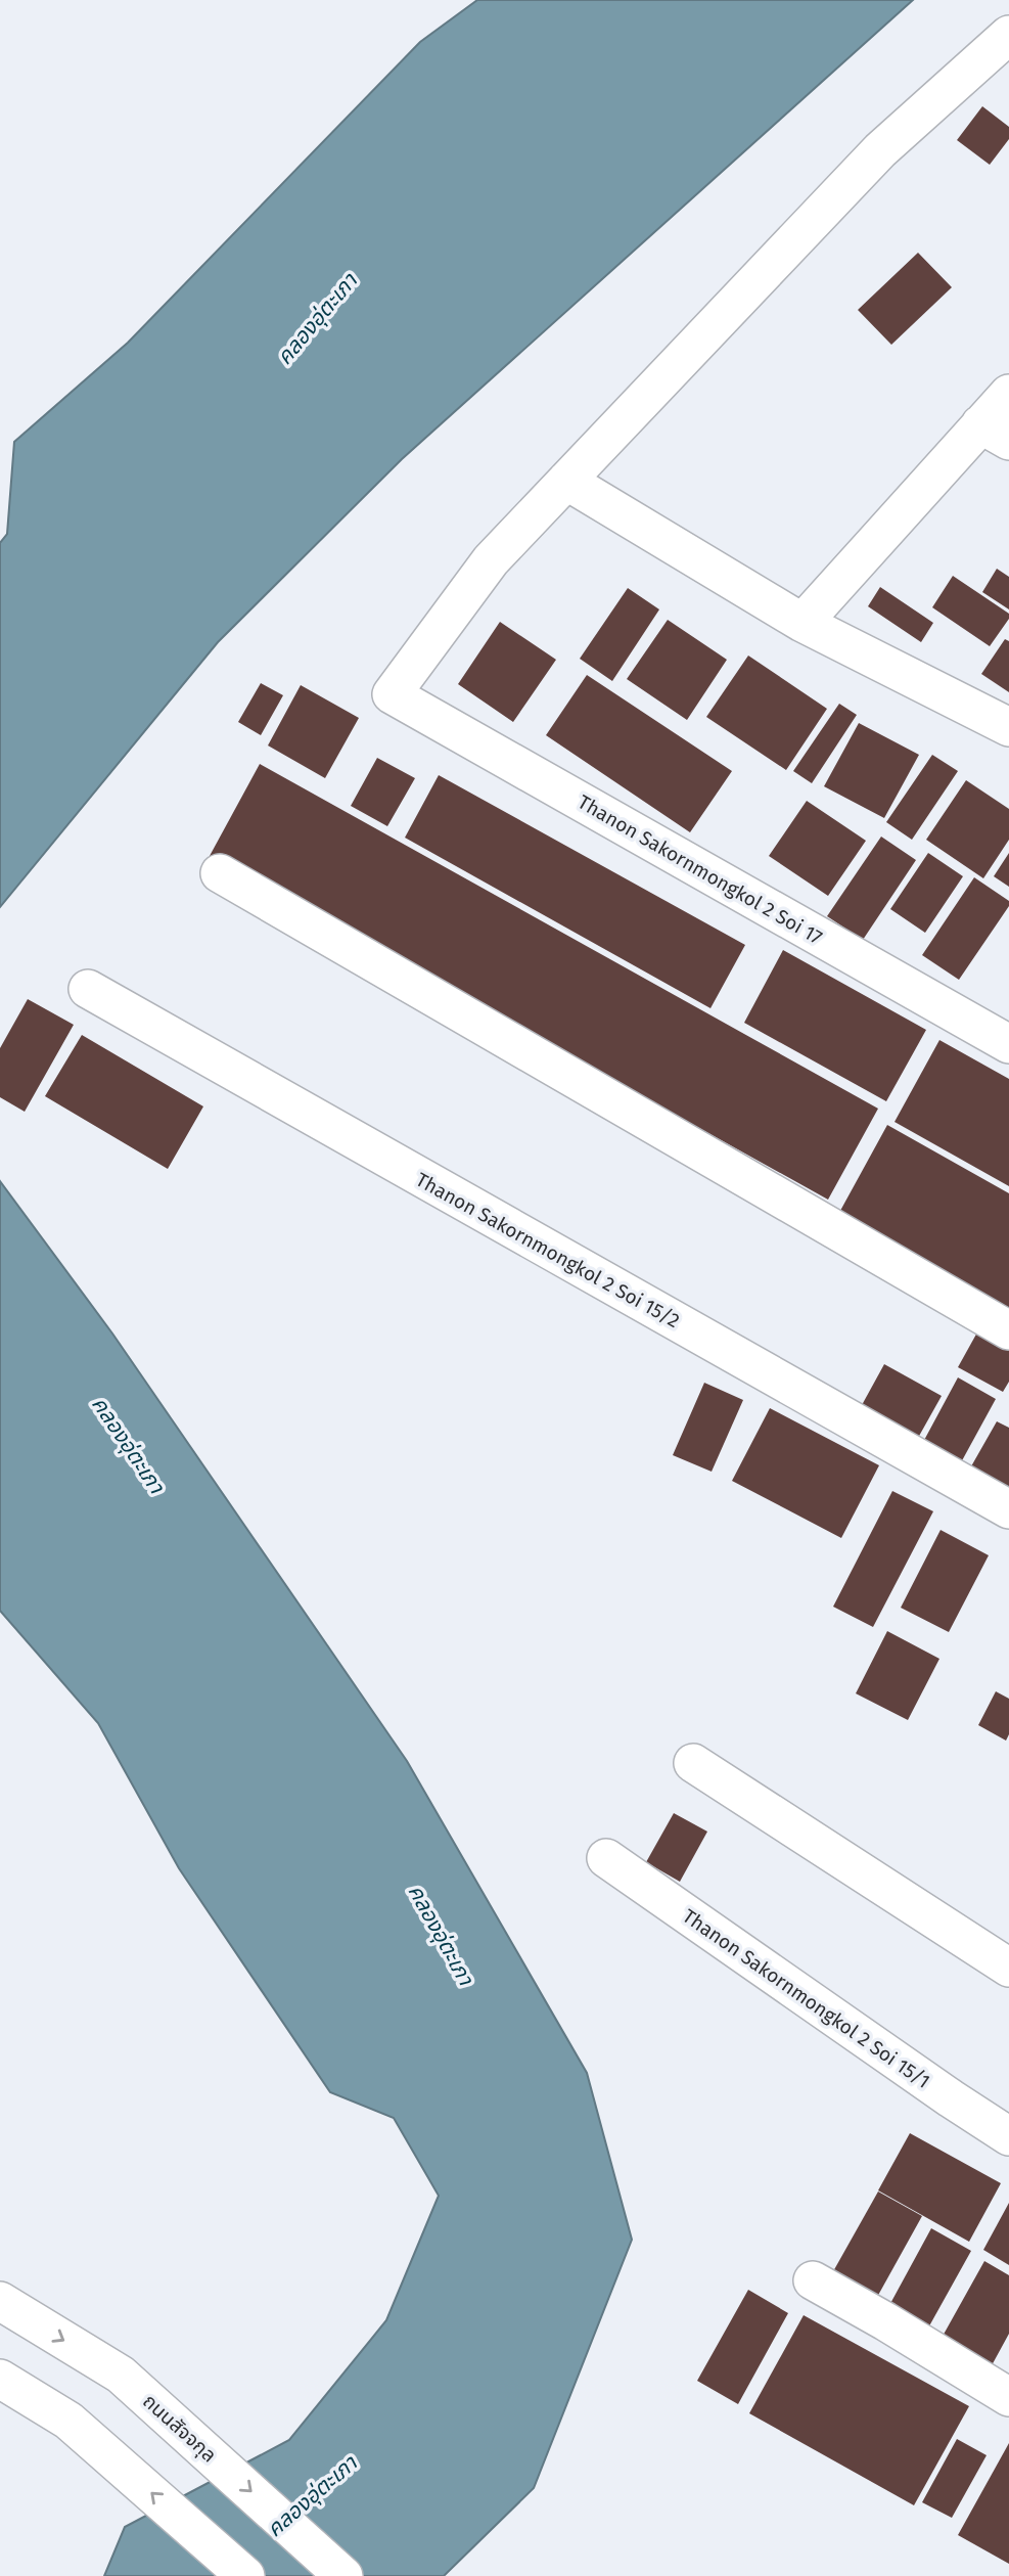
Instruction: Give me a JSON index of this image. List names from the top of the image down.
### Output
{
  "streets": {
    "street": [
      "Thanon Sakornmongkol 2 Soi 17",
      "Thanon Sakornmongkol 2 Soi 15/2",
      "Thanon Sakornmongkol 2 Soi 15/1",
      "ถนนสัจจกุล"
    ]
  },
  "water": ["คลองอุ่ตะเภา"]
}
